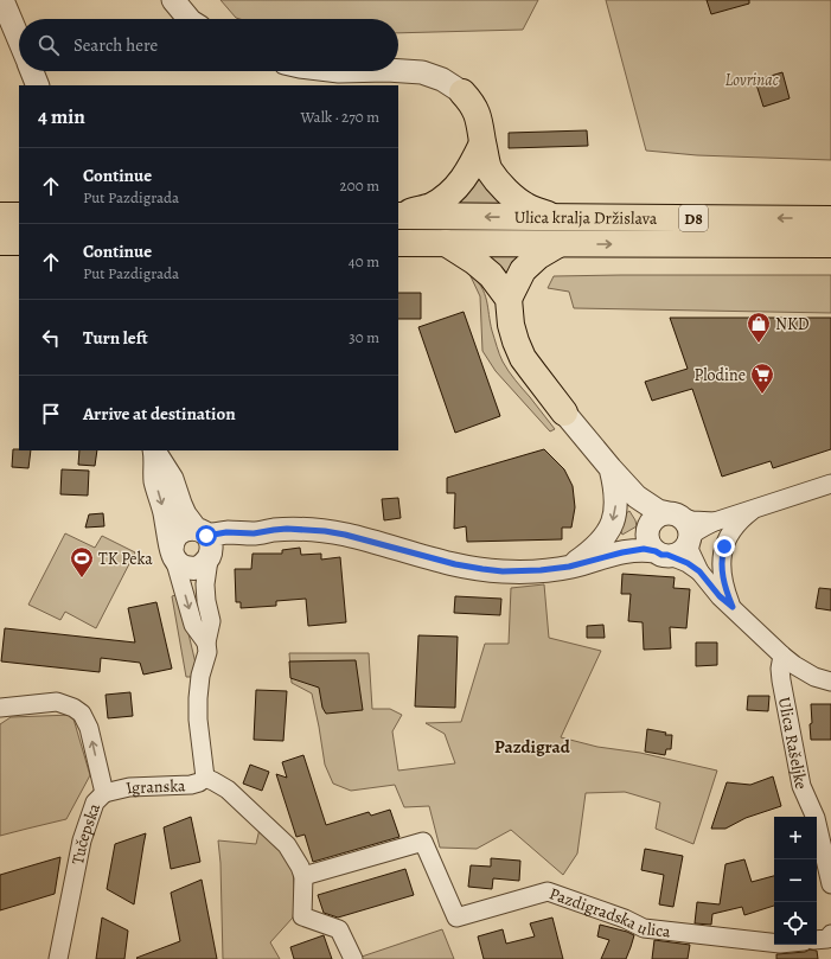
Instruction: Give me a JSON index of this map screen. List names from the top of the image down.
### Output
{
  "streets": {
    "highway": ["Ulica kralja Držislava", "D8"],
    "street": [
      "Ulica Rašeljke",
      "Igranska",
      "Tučepska",
      "Pazdigradska ulica"
    ]
  },
  "crossings": [
    ["Igranska", "Tučepska"]
  ],
  "one_way": ["Tučepska"],
  "districts": ["Pazdigrad"],
  "parks": ["Lovrinac"],
  "places": {
    "shop": ["NKD"],
    "supermarket": ["Plodine"],
    "sports": ["TK Peka"]
  },
  "page": {
    "search": "Search here",
    "heading": ["4 min", "Walk · 270 m"],
    "list": [
      ["Continue", "Put Pazdigrada", "200 m"],
      ["Continue", "Put Pazdigrada", "40 m"],
      ["Turn left", "30 m"],
      "Arrive at destination"
    ],
    "map_buttons": ["+", "−"]
  }
}
